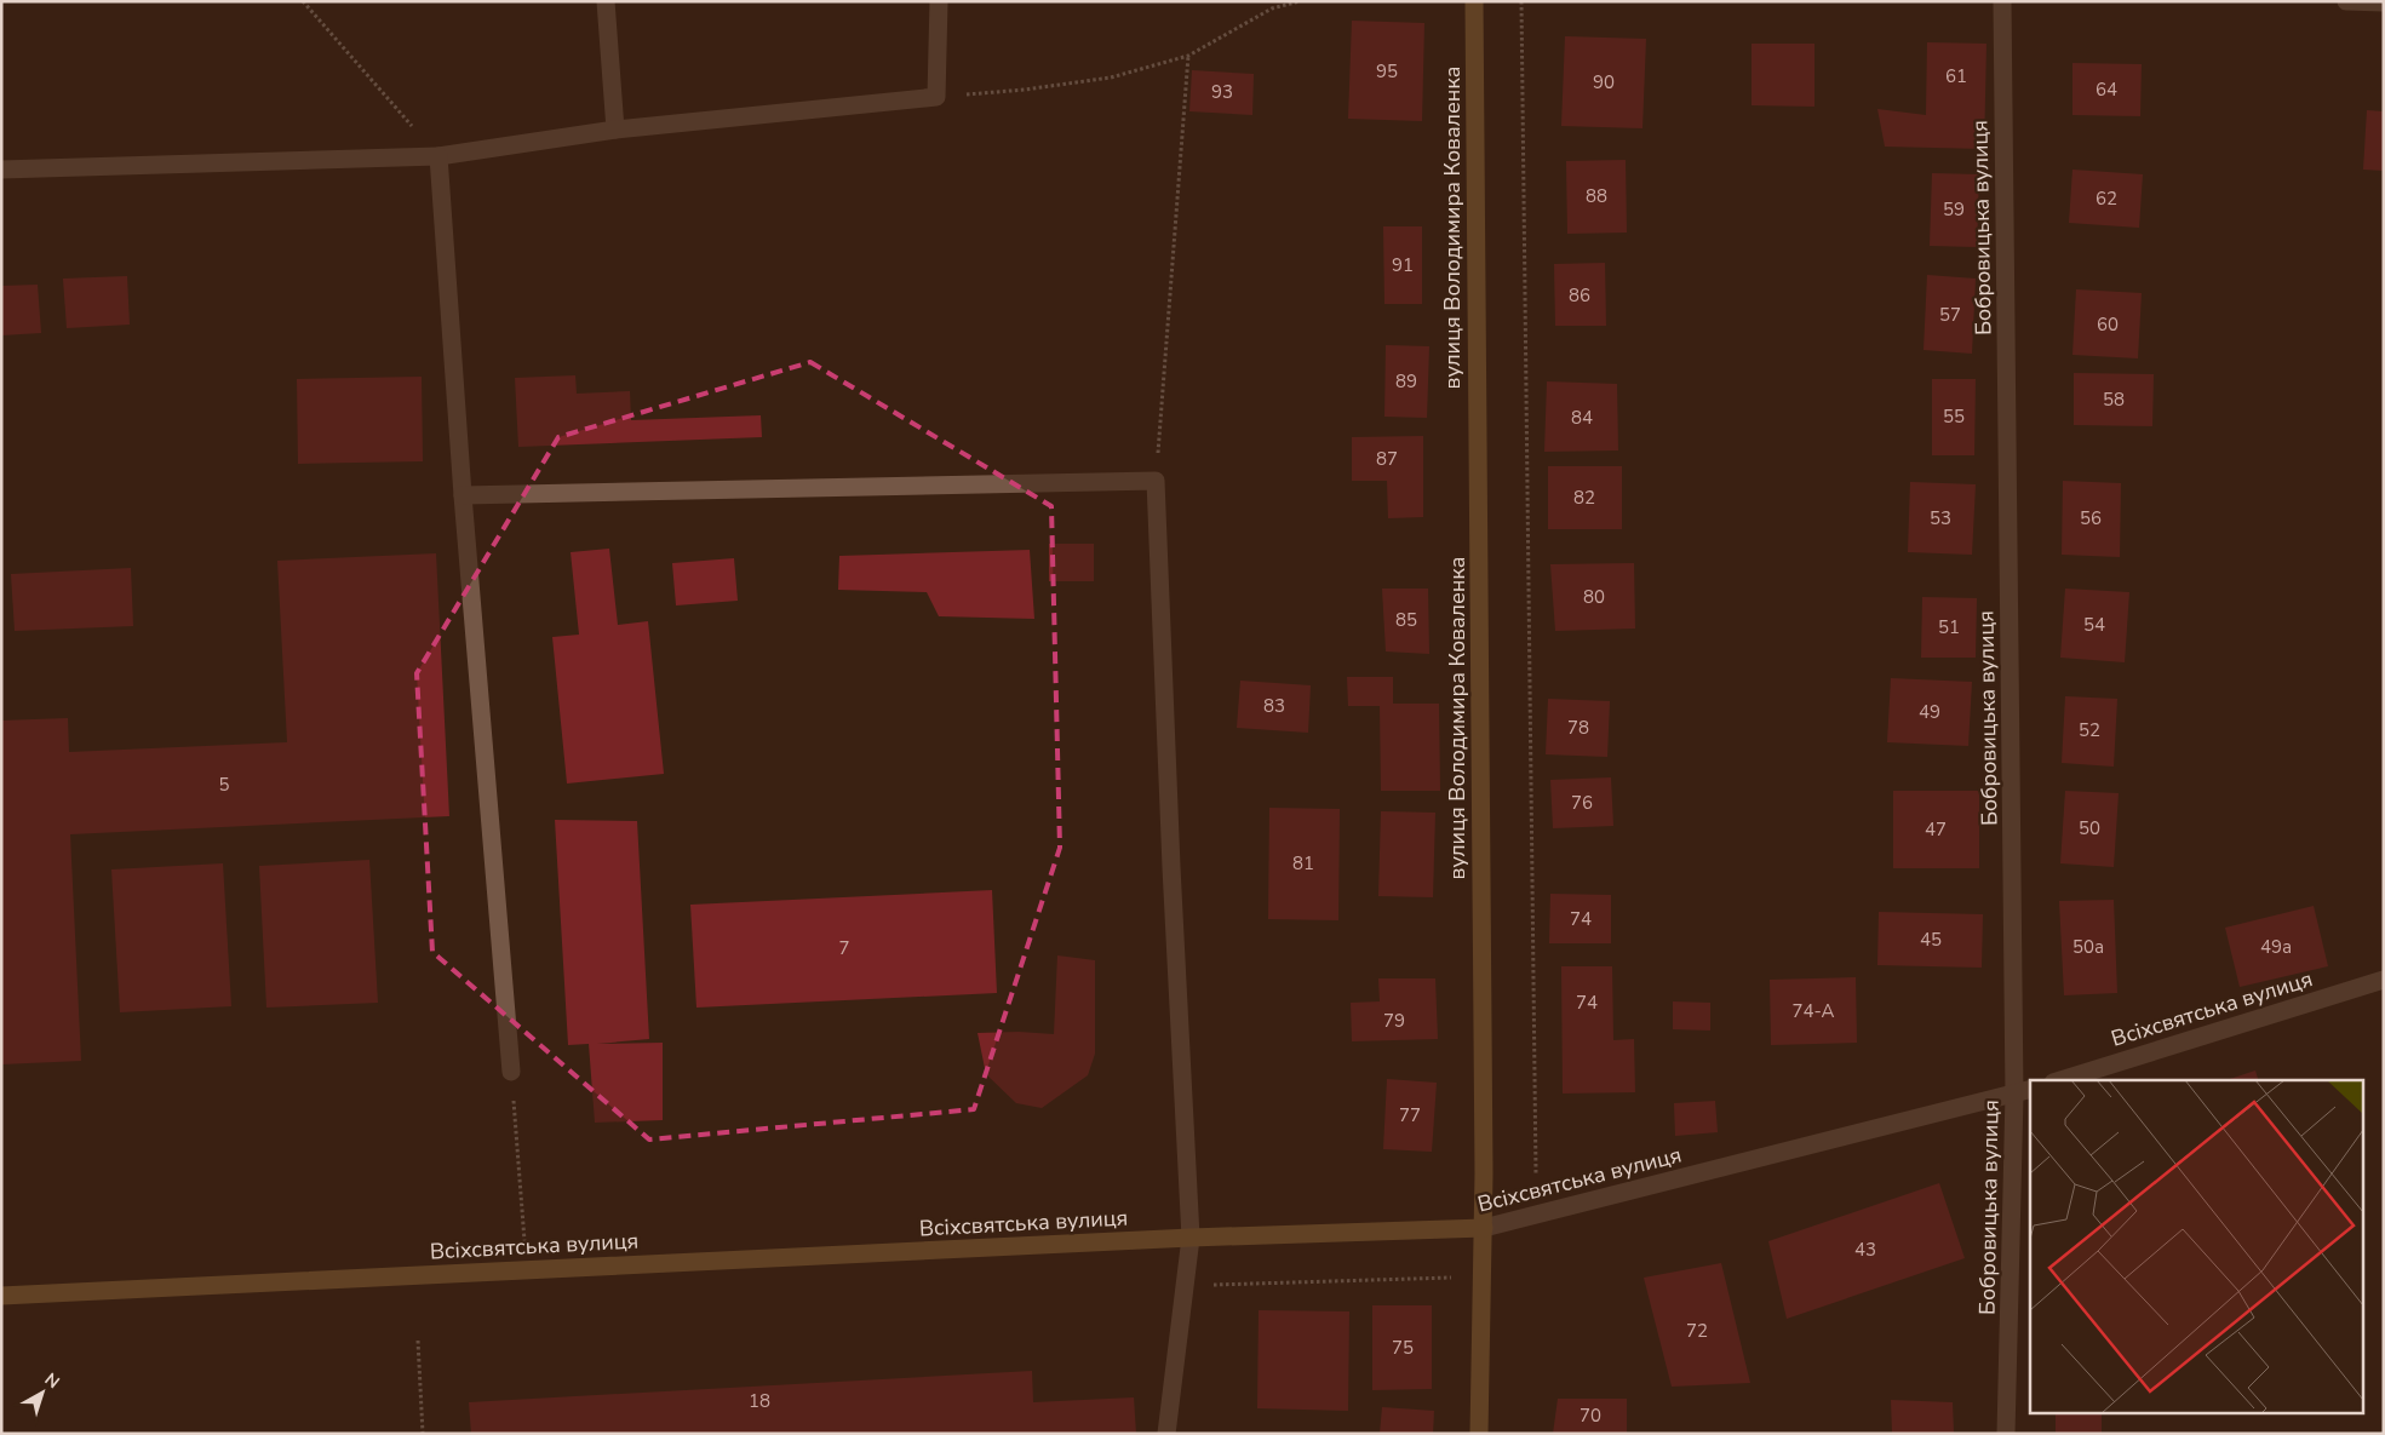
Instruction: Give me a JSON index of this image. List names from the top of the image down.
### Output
{
  "streets": {
    "street": ["вулиця Володимира Коваленка", "Бобровицька вулиця", "Всіхсвятська вулиця"]
  },
  "crossings": [
    ["вулиця Володимира Коваленка", "Всіхсвятська вулиця"],
    ["Бобровицька вулиця", "Всіхсвятська вулиця"]
  ],
  "house_numbers": [
    "95",
    "61",
    "90",
    "64",
    "93",
    "88",
    "62",
    "59",
    "91",
    "86",
    "57",
    "60",
    "89",
    "58",
    "55",
    "84",
    "87",
    "82",
    "53",
    "56",
    "80",
    "85",
    "54",
    "51",
    "83",
    "49",
    "78",
    "52",
    "5",
    "76",
    "50",
    "47",
    "81",
    "74",
    "45",
    "50а",
    "49а",
    "7",
    "74",
    "74-А",
    "79",
    "77",
    "43",
    "72",
    "75",
    "18",
    "70"
  ],
  "north": "top right"
}
